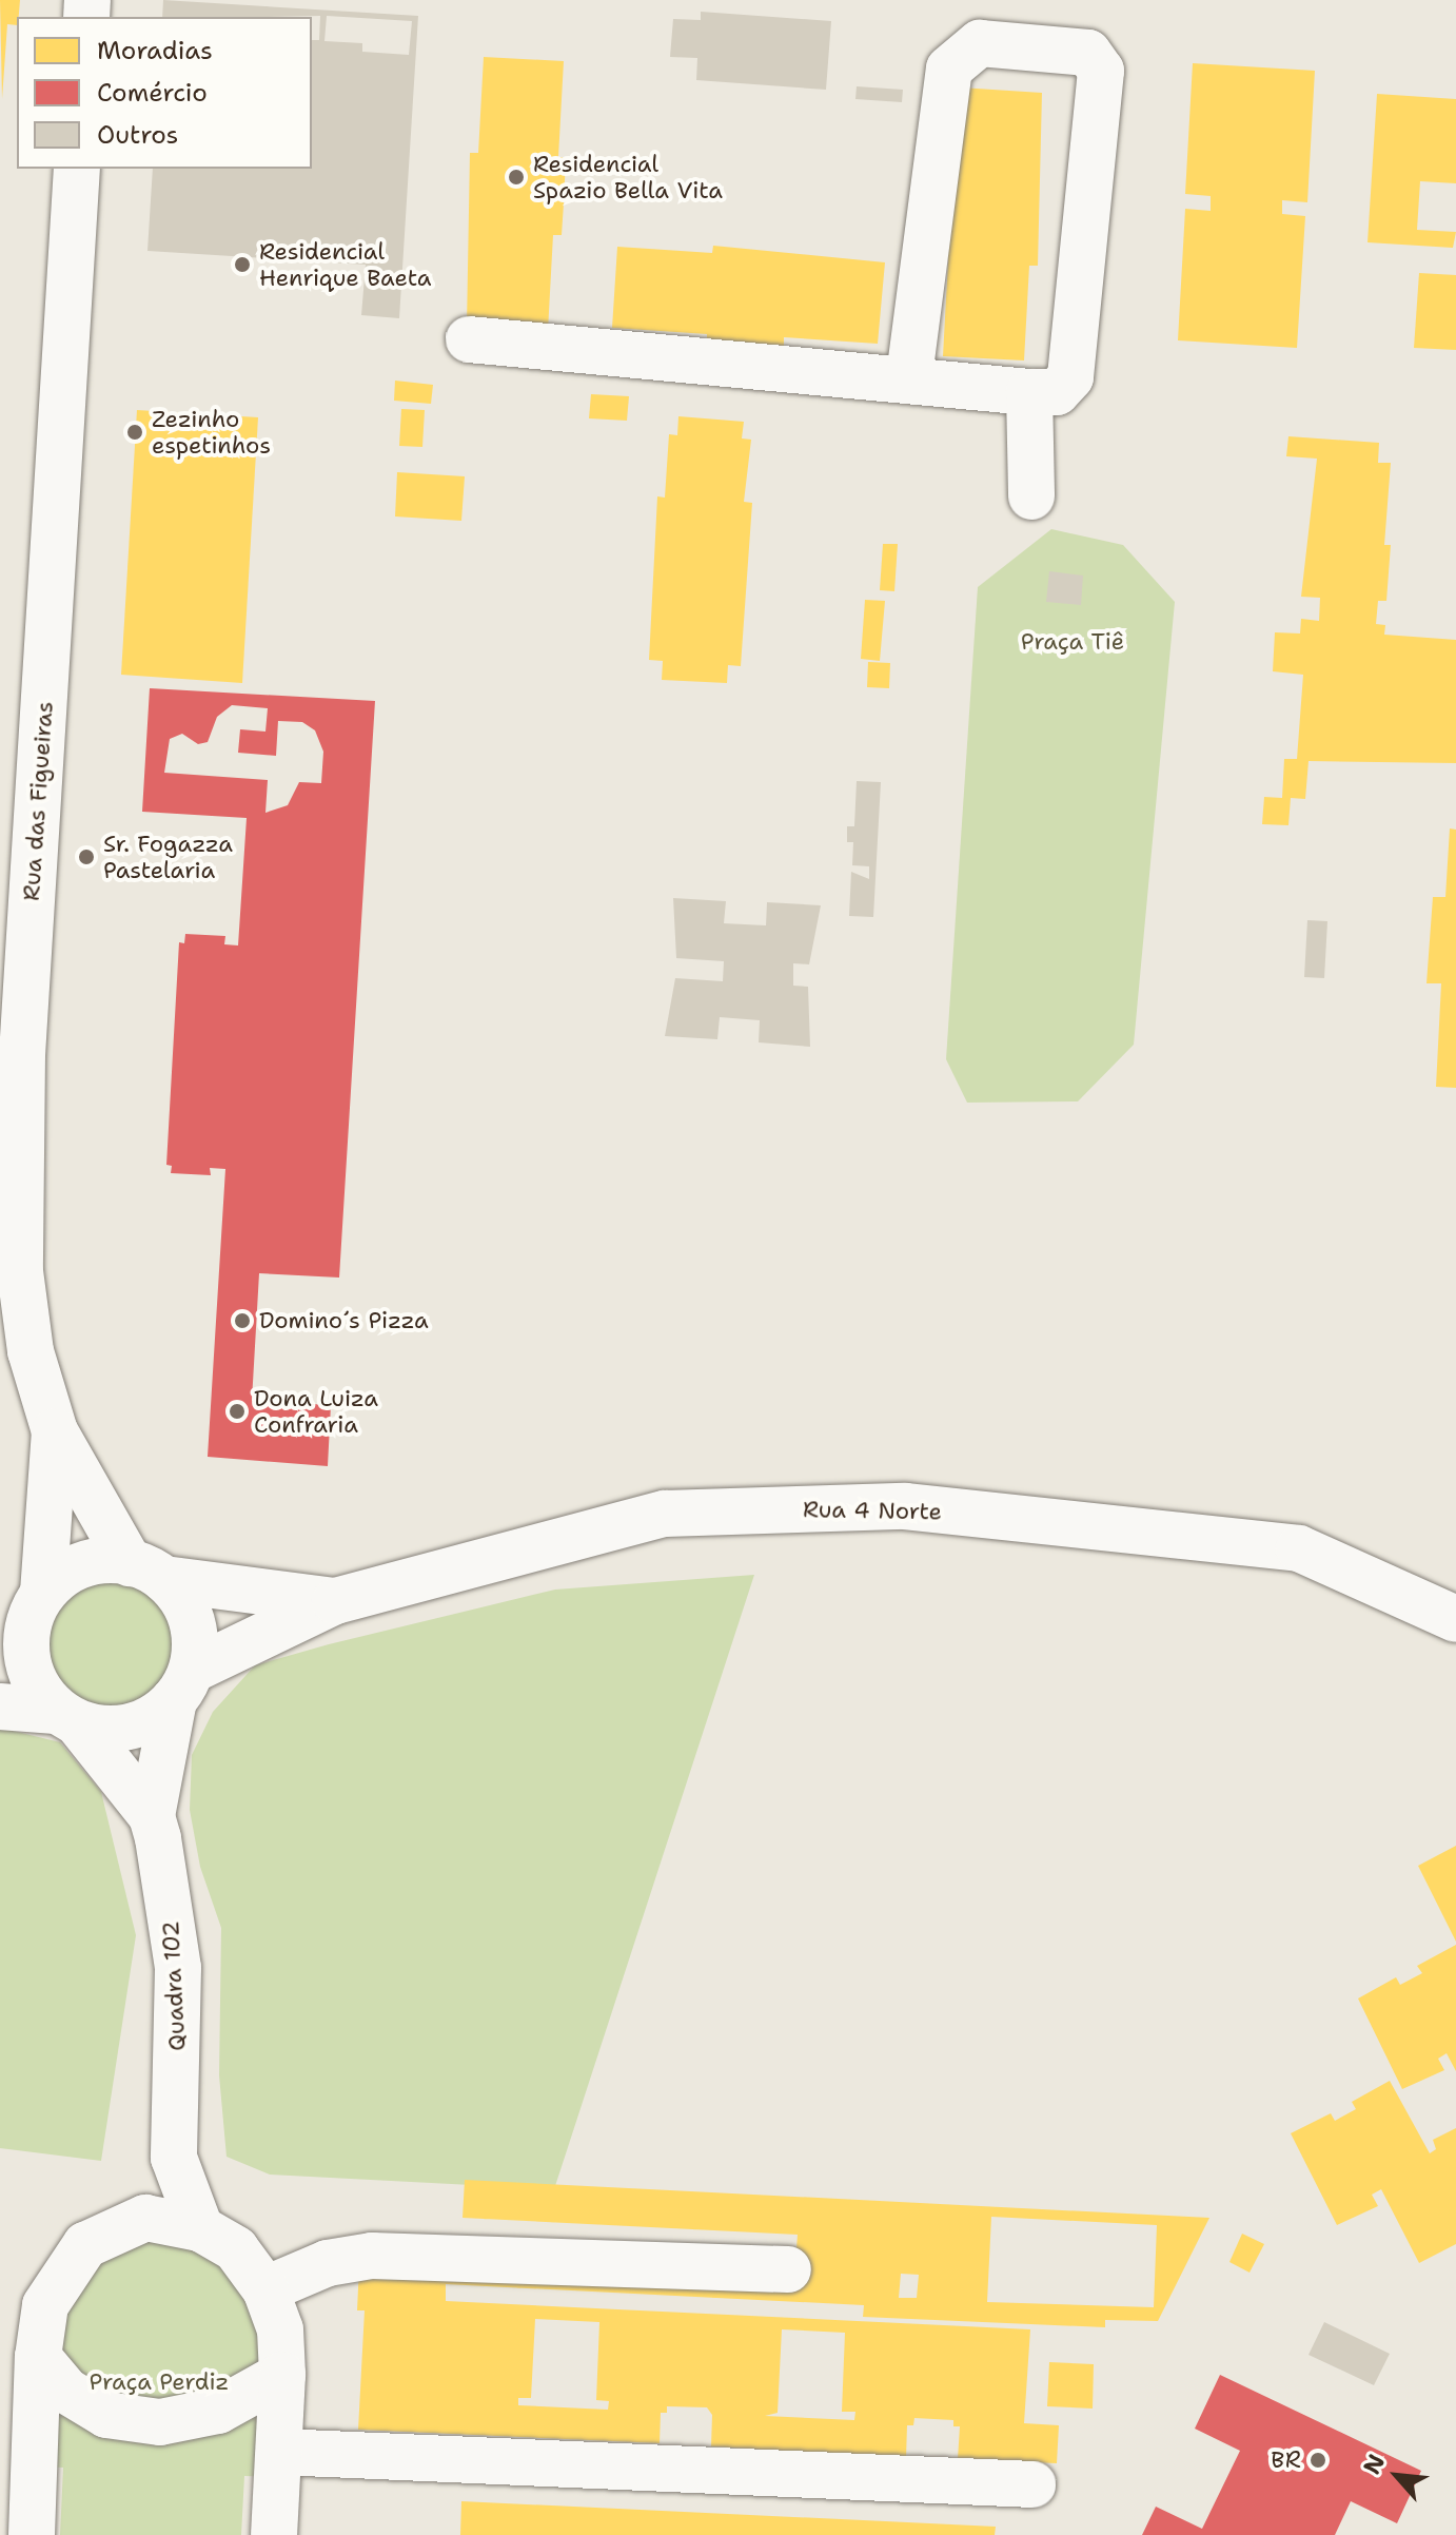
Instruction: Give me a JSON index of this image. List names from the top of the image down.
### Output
{
  "streets": {
    "street": ["Rua das Figueiras", "Rua 4 Norte", "Quadra 102"]
  },
  "crossings": [
    ["Rua das Figueiras", "Rua 4 Norte"],
    ["Rua das Figueiras", "Quadra 102"],
    ["Rua 4 Norte", "Quadra 102"]
  ],
  "parks": ["Praça Tiê", "Praça Perdiz"],
  "places": [
    "Residencial Spazio Bella Vita",
    "Residencial Henrique Baeta",
    "Zezinho espetinhos",
    "Sr. Fogazza Pastelaria",
    "Domino´s Pizza",
    "Dona Luiza Confraria",
    "BR"
  ],
  "legend": ["Moradias", "Comércio", "Outros"],
  "north": "top left"
}
